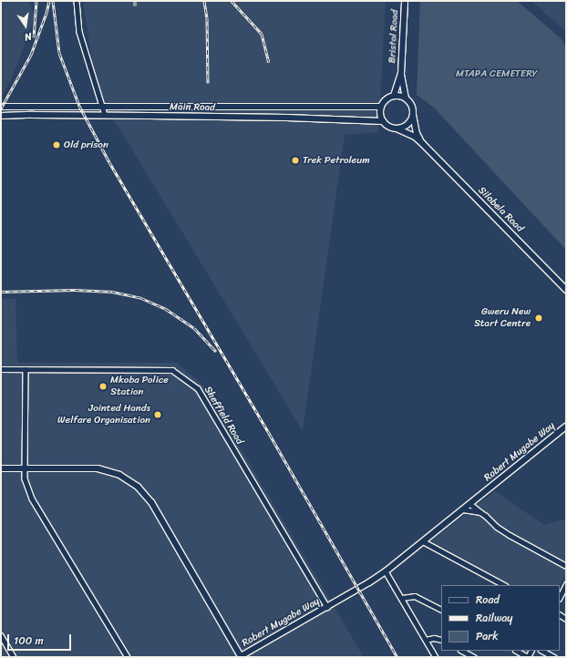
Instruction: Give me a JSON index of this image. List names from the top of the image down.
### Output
{
  "streets": {
    "main road": [
      "Bristol Road",
      "Main Road",
      "Silobela Road",
      "Robert Mugabe Way"
    ],
    "street": ["Sheffield Road"]
  },
  "crossings": [
    ["Bristol Road", "Main Road"],
    ["Bristol Road", "Silobela Road"],
    ["Main Road", "Silobela Road"],
    ["Sheffield Road", "Robert Mugabe Way"]
  ],
  "parks": ["MTAPA CEMETERY"],
  "places": [
    "Old prison",
    "Trek Petroleum",
    "Gweru New Start Centre",
    "Mkoba Police Station",
    "Jointed Hands Welfare Organisation"
  ],
  "legend": ["Road", "Railway", "Park"],
  "scale_bar": "100 m",
  "north": "bottom"
}
